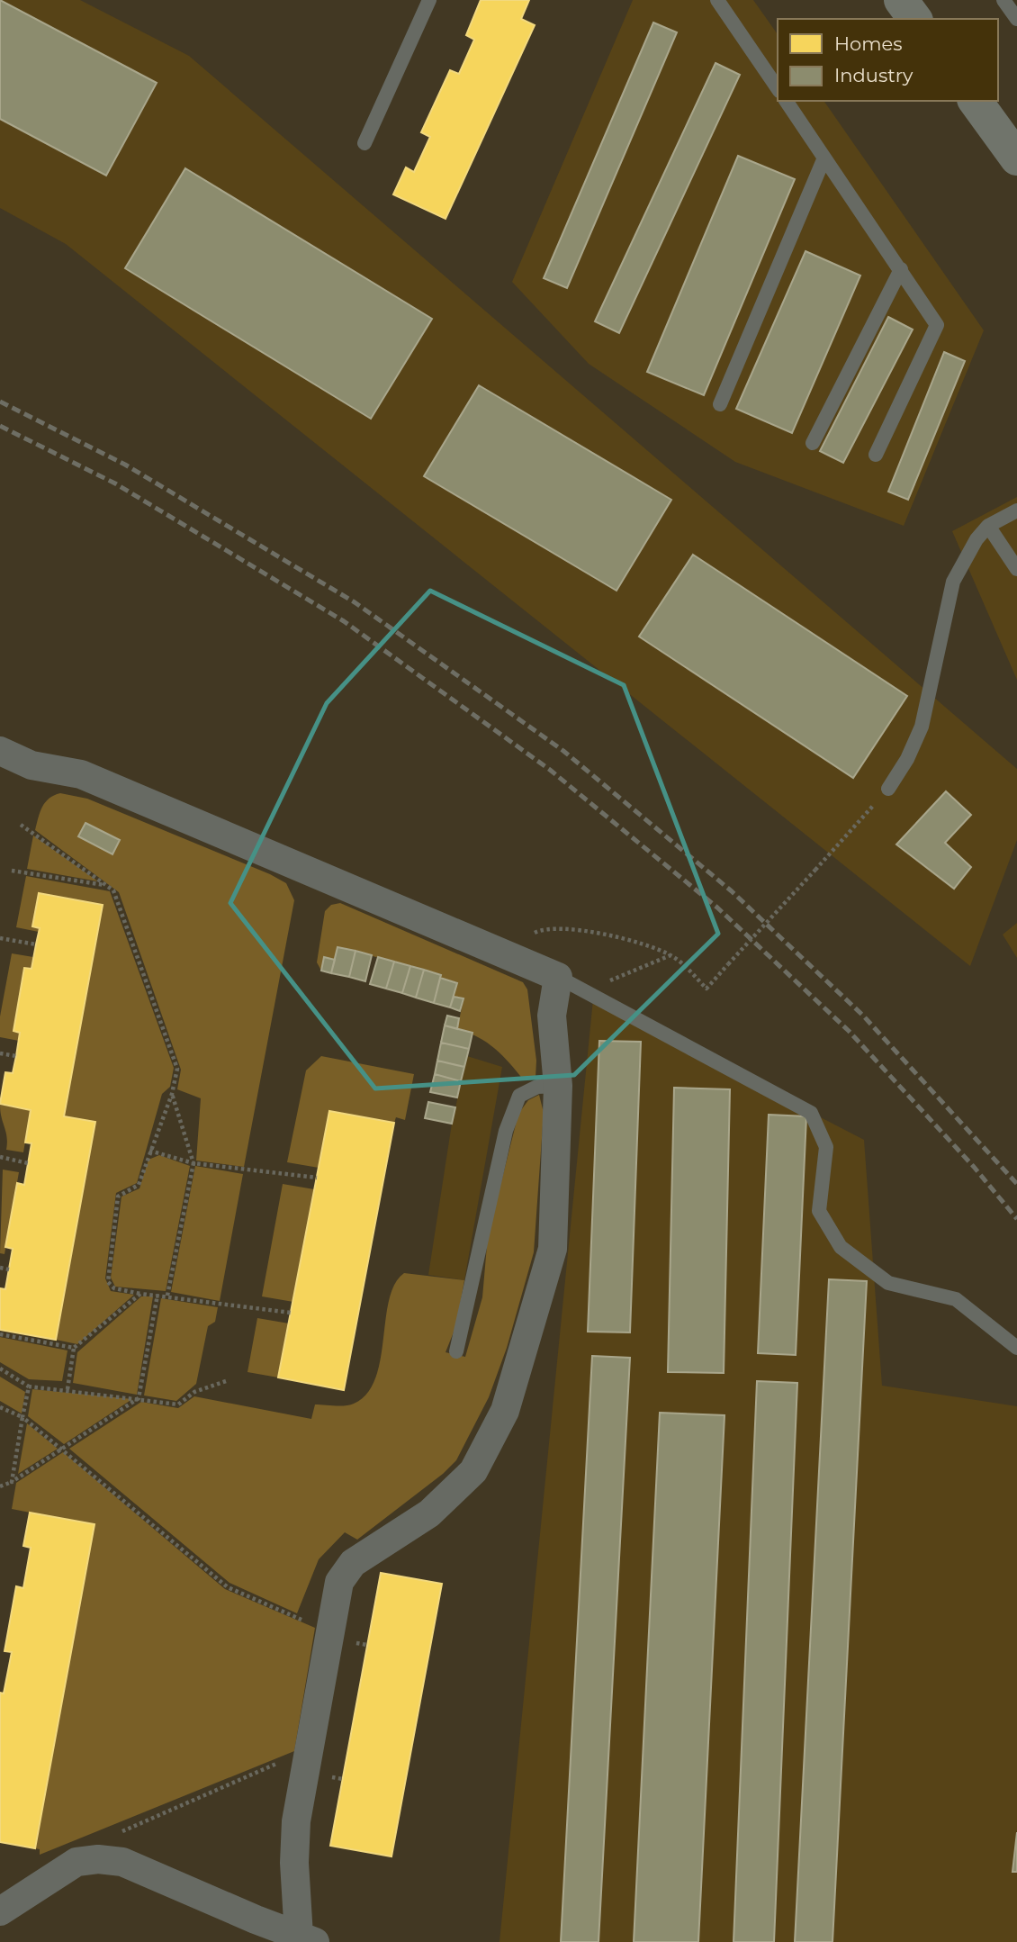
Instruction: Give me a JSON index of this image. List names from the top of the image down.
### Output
{
  "legend": ["Homes", "Industry"]
}
